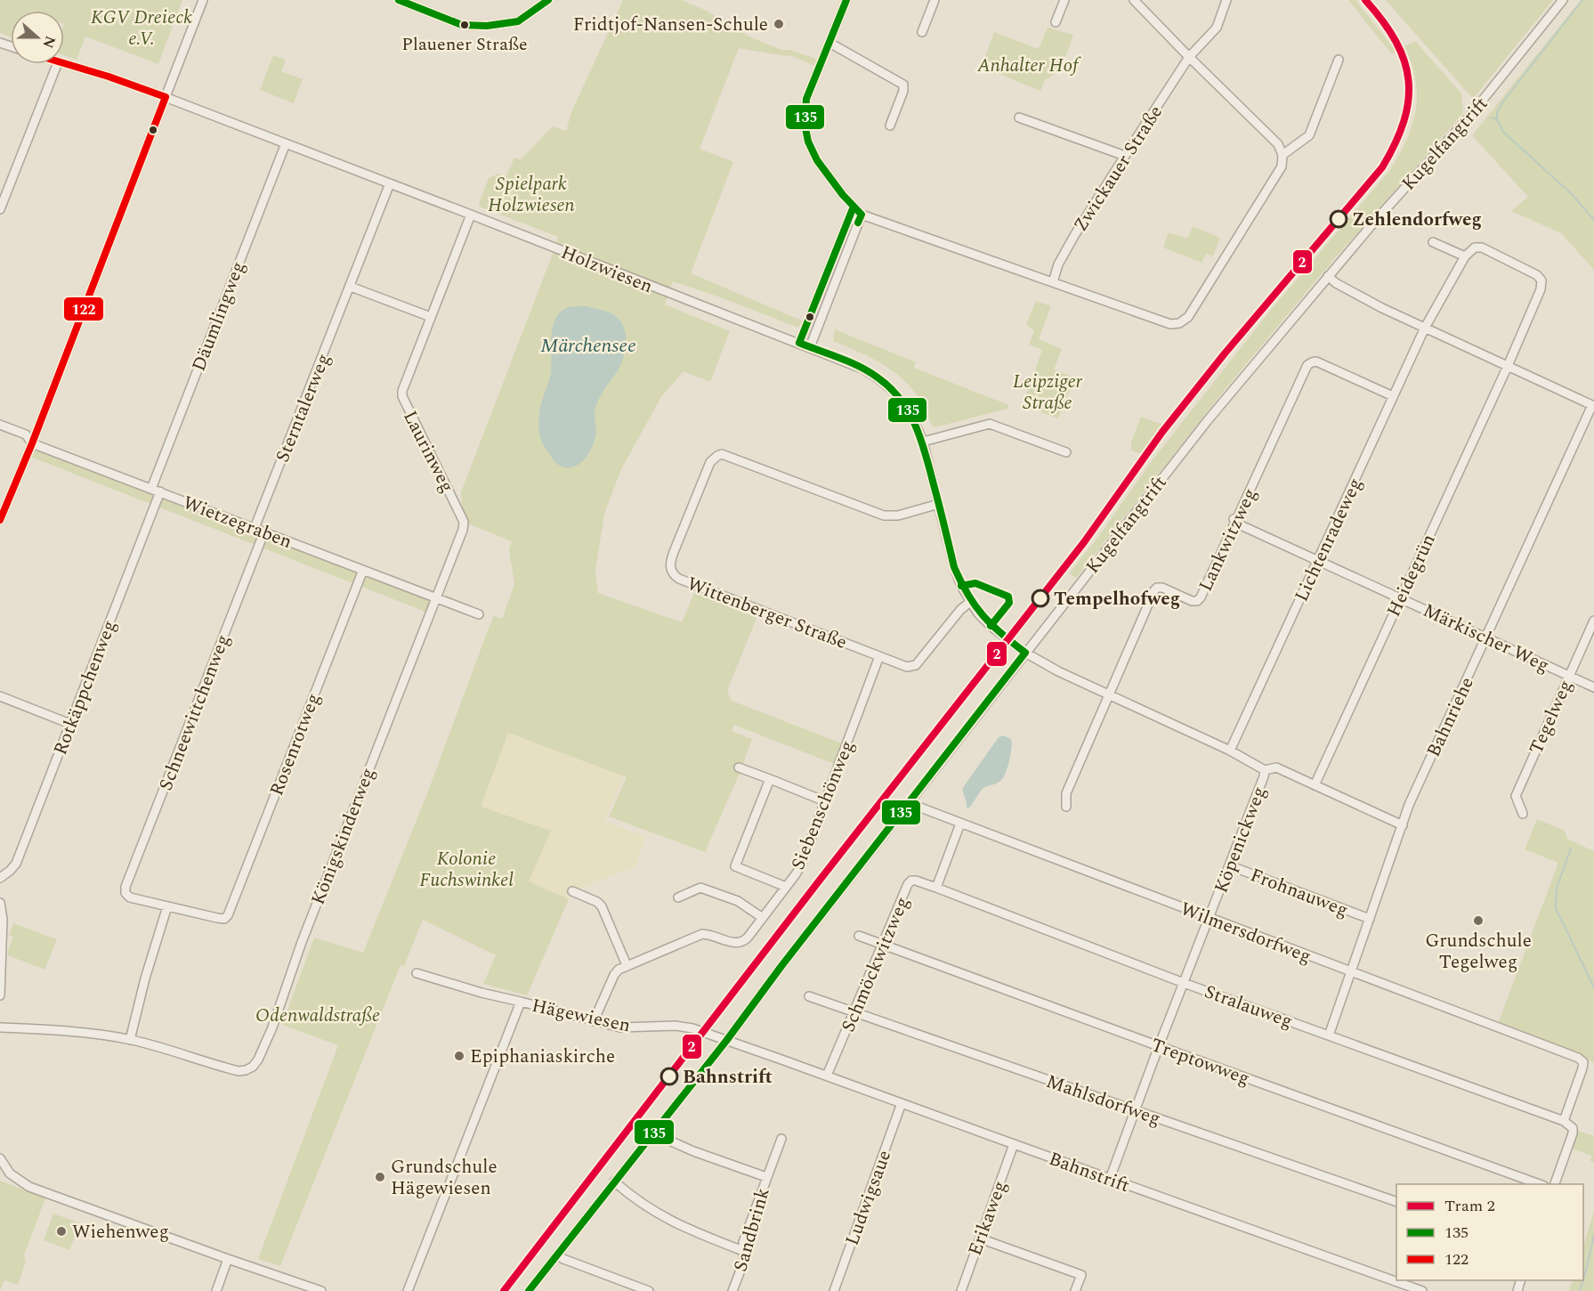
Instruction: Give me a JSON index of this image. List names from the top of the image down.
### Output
{
  "streets": {
    "street": [
      "Kugelfangtrift",
      "Zwickauer Straße",
      "Holzwiesen",
      "Däumlingweg",
      "Sterntalerweg",
      "Laurinweg",
      "Wietzegraben",
      "Lankwitzweg",
      "Lichtenradeweg",
      "Heidegrün",
      "Wittenberger Straße",
      "Märkischer Weg",
      "Rotkäppchenweg",
      "Schneewittchenweg",
      "Bahnriehe",
      "Tegelweg",
      "Rosenrotweg",
      "Siebenschönweg",
      "Königskinderweg",
      "Köpenickweg",
      "Frohnauweg",
      "Wilmersdorfweg",
      "Schmöckwitzweg",
      "Stralauweg",
      "Hägewiesen",
      "Treptowweg",
      "Mahlsdorfweg",
      "Bahnstrift",
      "Ludwigsaue",
      "Erikaweg",
      "Sandbrink"
    ]
  },
  "crossings": [
    ["Kugelfangtrift", "Holzwiesen"],
    ["Kugelfangtrift", "Wilmersdorfweg"],
    ["Kugelfangtrift", "Hägewiesen"],
    ["Kugelfangtrift", "Bahnstrift"],
    ["Holzwiesen", "Däumlingweg"],
    ["Holzwiesen", "Sterntalerweg"],
    ["Holzwiesen", "Laurinweg"],
    ["Holzwiesen", "Wittenberger Straße"],
    ["Däumlingweg", "Wietzegraben"],
    ["Däumlingweg", "Rotkäppchenweg"],
    ["Sterntalerweg", "Wietzegraben"],
    ["Laurinweg", "Wietzegraben"],
    ["Laurinweg", "Königskinderweg"],
    ["Wietzegraben", "Rotkäppchenweg"],
    ["Wietzegraben", "Schneewittchenweg"],
    ["Wietzegraben", "Rosenrotweg"],
    ["Wietzegraben", "Königskinderweg"],
    ["Lankwitzweg", "Lichtenradeweg"],
    ["Lankwitzweg", "Märkischer Weg"],
    ["Lichtenradeweg", "Heidegrün"],
    ["Lichtenradeweg", "Märkischer Weg"],
    ["Heidegrün", "Märkischer Weg"],
    ["Wittenberger Straße", "Siebenschönweg"],
    ["Märkischer Weg", "Bahnriehe"],
    ["Märkischer Weg", "Tegelweg"],
    ["Schneewittchenweg", "Rosenrotweg"],
    ["Bahnriehe", "Frohnauweg"],
    ["Bahnriehe", "Wilmersdorfweg"],
    ["Bahnriehe", "Stralauweg"],
    ["Siebenschönweg", "Hägewiesen"],
    ["Köpenickweg", "Frohnauweg"],
    ["Köpenickweg", "Wilmersdorfweg"],
    ["Köpenickweg", "Stralauweg"],
    ["Köpenickweg", "Treptowweg"],
    ["Köpenickweg", "Mahlsdorfweg"],
    ["Köpenickweg", "Bahnstrift"],
    ["Wilmersdorfweg", "Schmöckwitzweg"],
    ["Wilmersdorfweg", "Stralauweg"],
    ["Schmöckwitzweg", "Stralauweg"],
    ["Schmöckwitzweg", "Treptowweg"],
    ["Schmöckwitzweg", "Mahlsdorfweg"],
    ["Schmöckwitzweg", "Bahnstrift"],
    ["Hägewiesen", "Bahnstrift"],
    ["Bahnstrift", "Ludwigsaue"],
    ["Bahnstrift", "Erikaweg"]
  ],
  "water": ["Märchensee"],
  "parks": [
    "KGV Dreieck e.V.",
    "Anhalter Hof",
    "Spielpark Holzwiesen",
    "Leipziger Straße",
    "Kolonie Fuchswinkel",
    "Odenwaldstraße"
  ],
  "places": [
    "Fridtjof-Nansen-Schule",
    "Plauener Straße",
    "Zehlendorfweg",
    "Tempelhofweg",
    "Grundschule Tegelweg",
    "Epiphaniaskirche",
    "Bahnstrift",
    "Grundschule Hägewiesen",
    "Wiehenweg"
  ],
  "lines": ["tram line 2", "transit line 135", "transit line 122"],
  "legend": ["Tram 2", "135", "122"],
  "north": "right"
}
